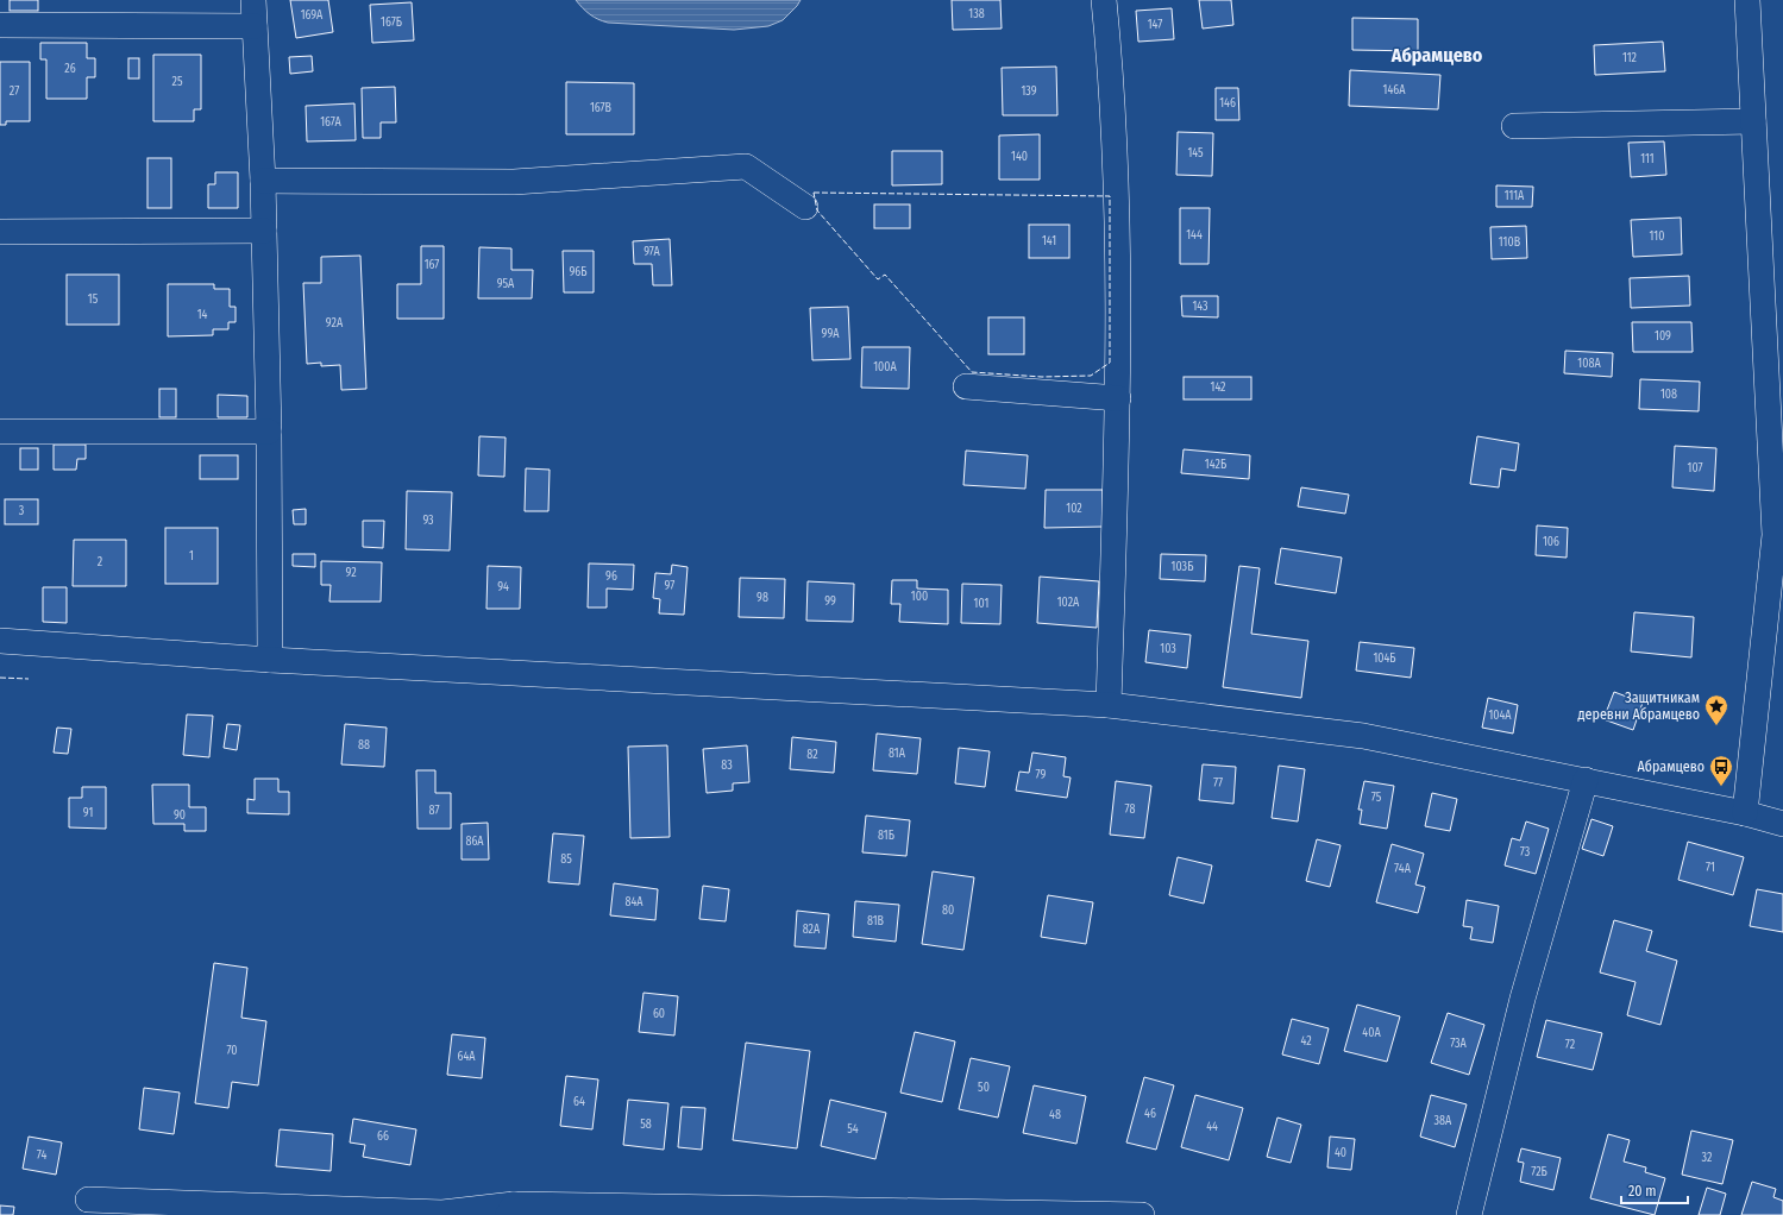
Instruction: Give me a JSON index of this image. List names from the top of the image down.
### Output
{
  "districts": ["Абрамцево"],
  "places": {
    "place": ["Защитникам деревни Абрамцево"],
    "bus stop": ["Абрамцево"]
  },
  "house_numbers": [
    "138",
    "169А",
    "167Б",
    "147",
    "112",
    "26",
    "25",
    "146А",
    "27",
    "139",
    "146",
    "167В",
    "167А",
    "145",
    "140",
    "111",
    "111А",
    "144",
    "110",
    "141",
    "110В",
    "97А",
    "167",
    "96Б",
    "95А",
    "15",
    "143",
    "14",
    "92А",
    "99А",
    "109",
    "108А",
    "100А",
    "142",
    "108",
    "142Б",
    "107",
    "102",
    "3",
    "93",
    "106",
    "1",
    "2",
    "103Б",
    "92",
    "96",
    "97",
    "94",
    "100",
    "98",
    "99",
    "102А",
    "101",
    "103",
    "104Б",
    "104А",
    "88",
    "81А",
    "82",
    "83",
    "79",
    "77",
    "75",
    "78",
    "87",
    "91",
    "90",
    "81Б",
    "86А",
    "73",
    "85",
    "71",
    "74А",
    "84А",
    "80",
    "81В",
    "82А",
    "60",
    "40А",
    "42",
    "73А",
    "72",
    "70",
    "64А",
    "50",
    "64",
    "46",
    "48",
    "38А",
    "58",
    "44",
    "54",
    "66",
    "40",
    "74",
    "32",
    "72Б"
  ],
  "scale_bar": "20 m"
}
